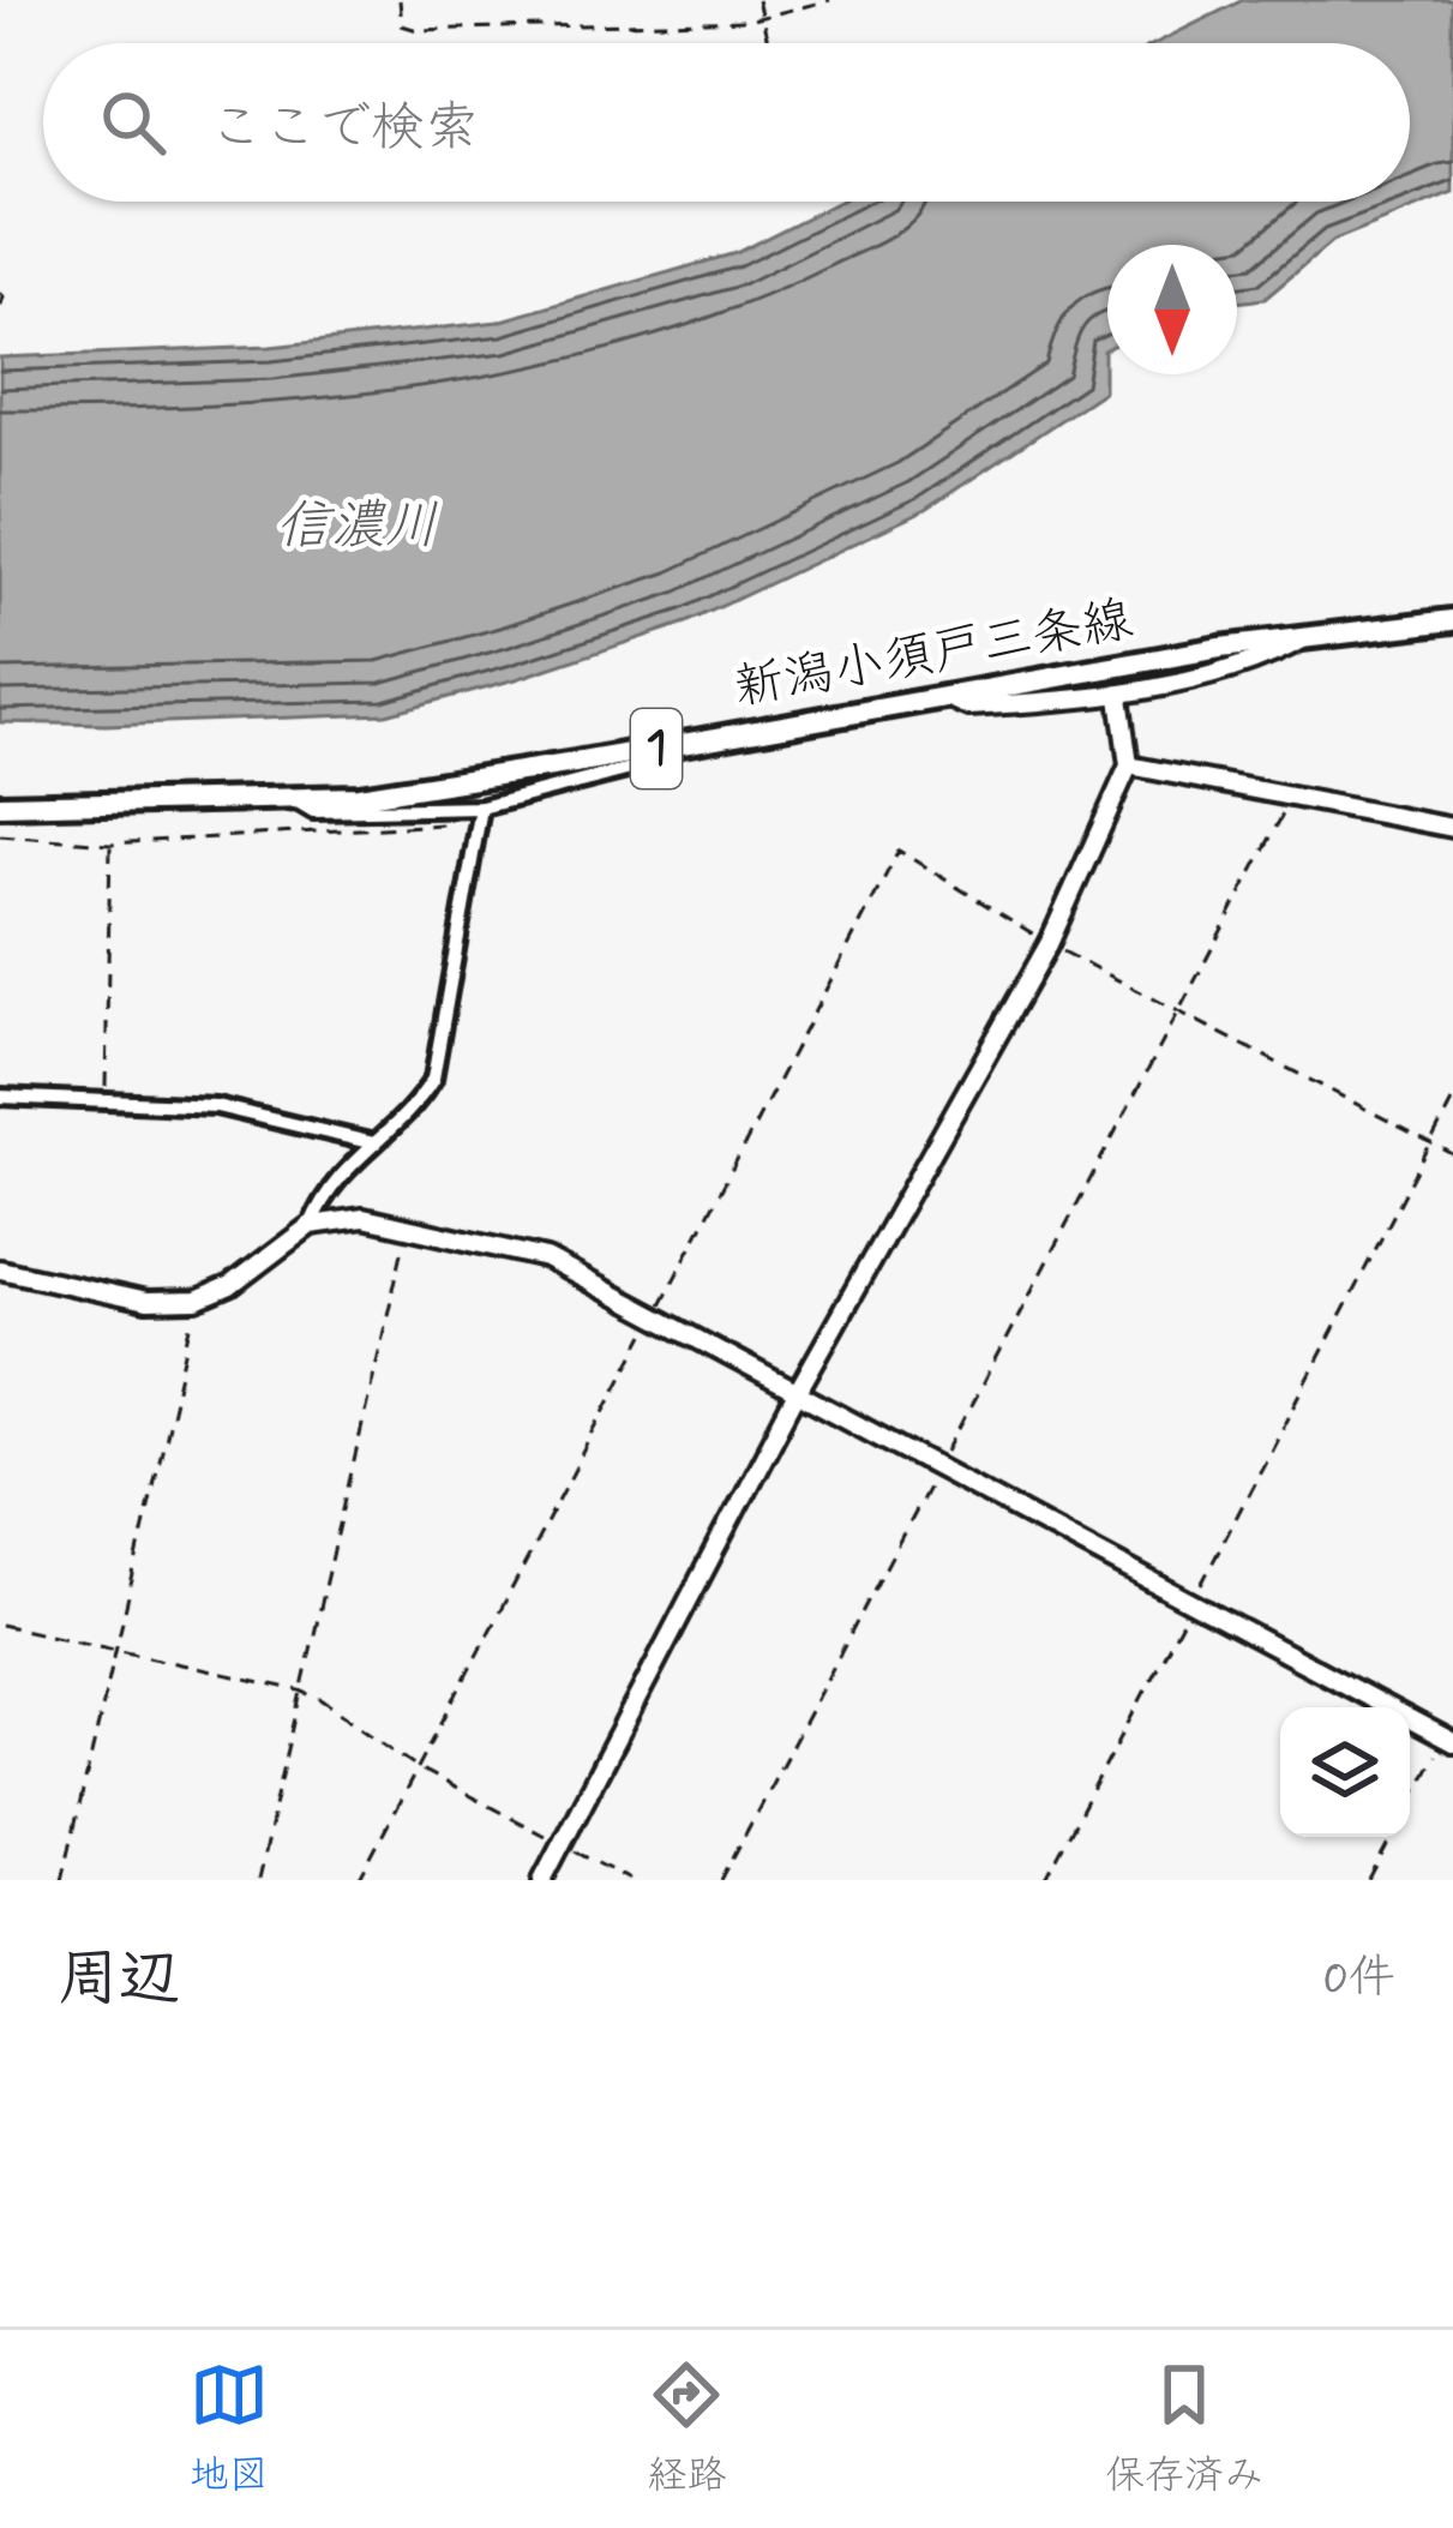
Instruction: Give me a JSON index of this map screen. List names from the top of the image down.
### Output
{
  "streets": {
    "main road": ["新潟小須戸三条線", "1"]
  },
  "water": ["信濃川"],
  "north": "bottom",
  "page": {
    "search": "ここで検索",
    "heading": ["周辺", "0件"],
    "nav": ["地図", "経路", "保存済み"]
  }
}
